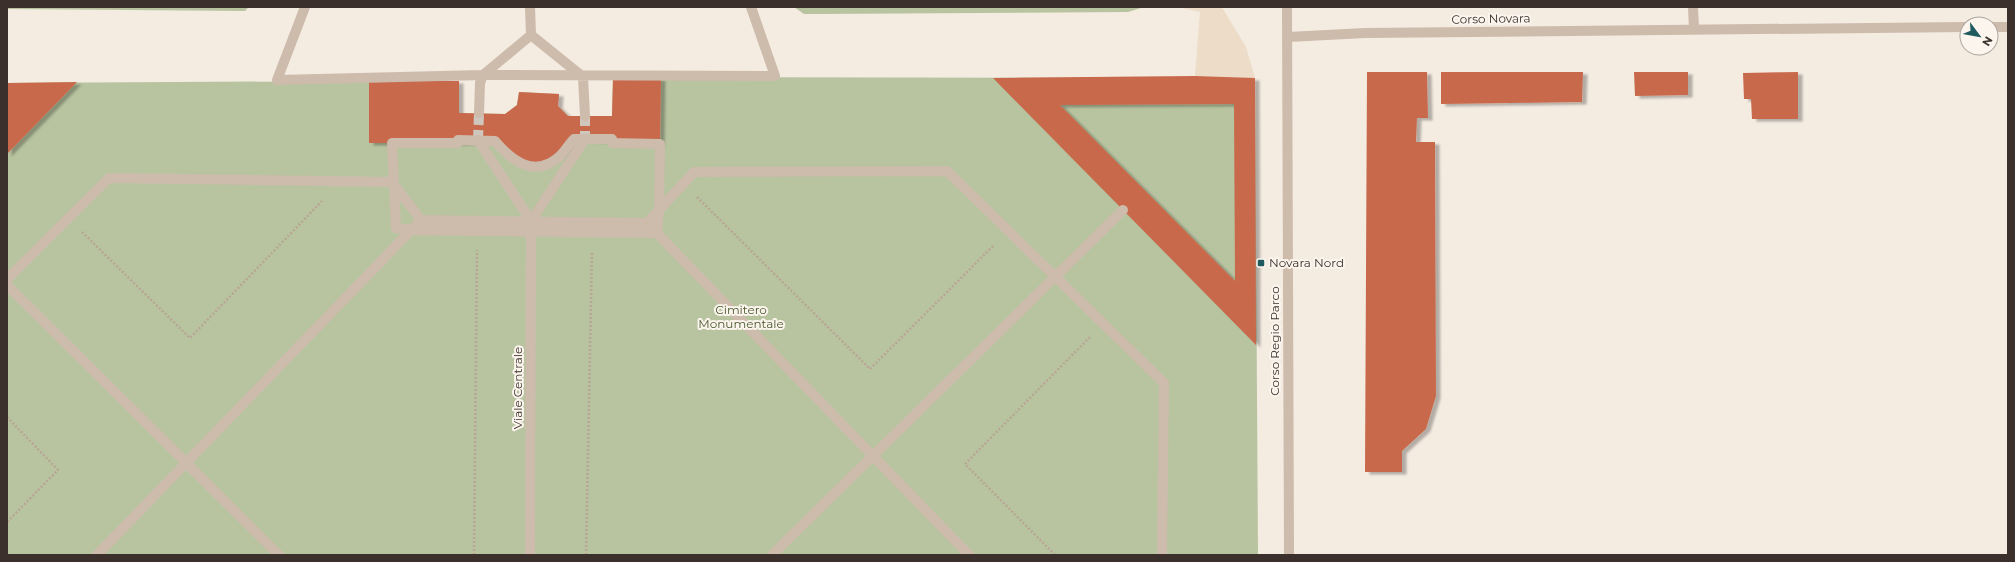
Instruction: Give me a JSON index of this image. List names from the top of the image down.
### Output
{
  "streets": {
    "street": ["Corso Novara", "Corso Regio Parco", "Viale Centrale"]
  },
  "crossings": [
    ["Corso Novara", "Corso Regio Parco"]
  ],
  "parks": ["Cimitero Monumentale"],
  "places": {
    "transit": ["Novara Nord"]
  },
  "north": "bottom right"
}
